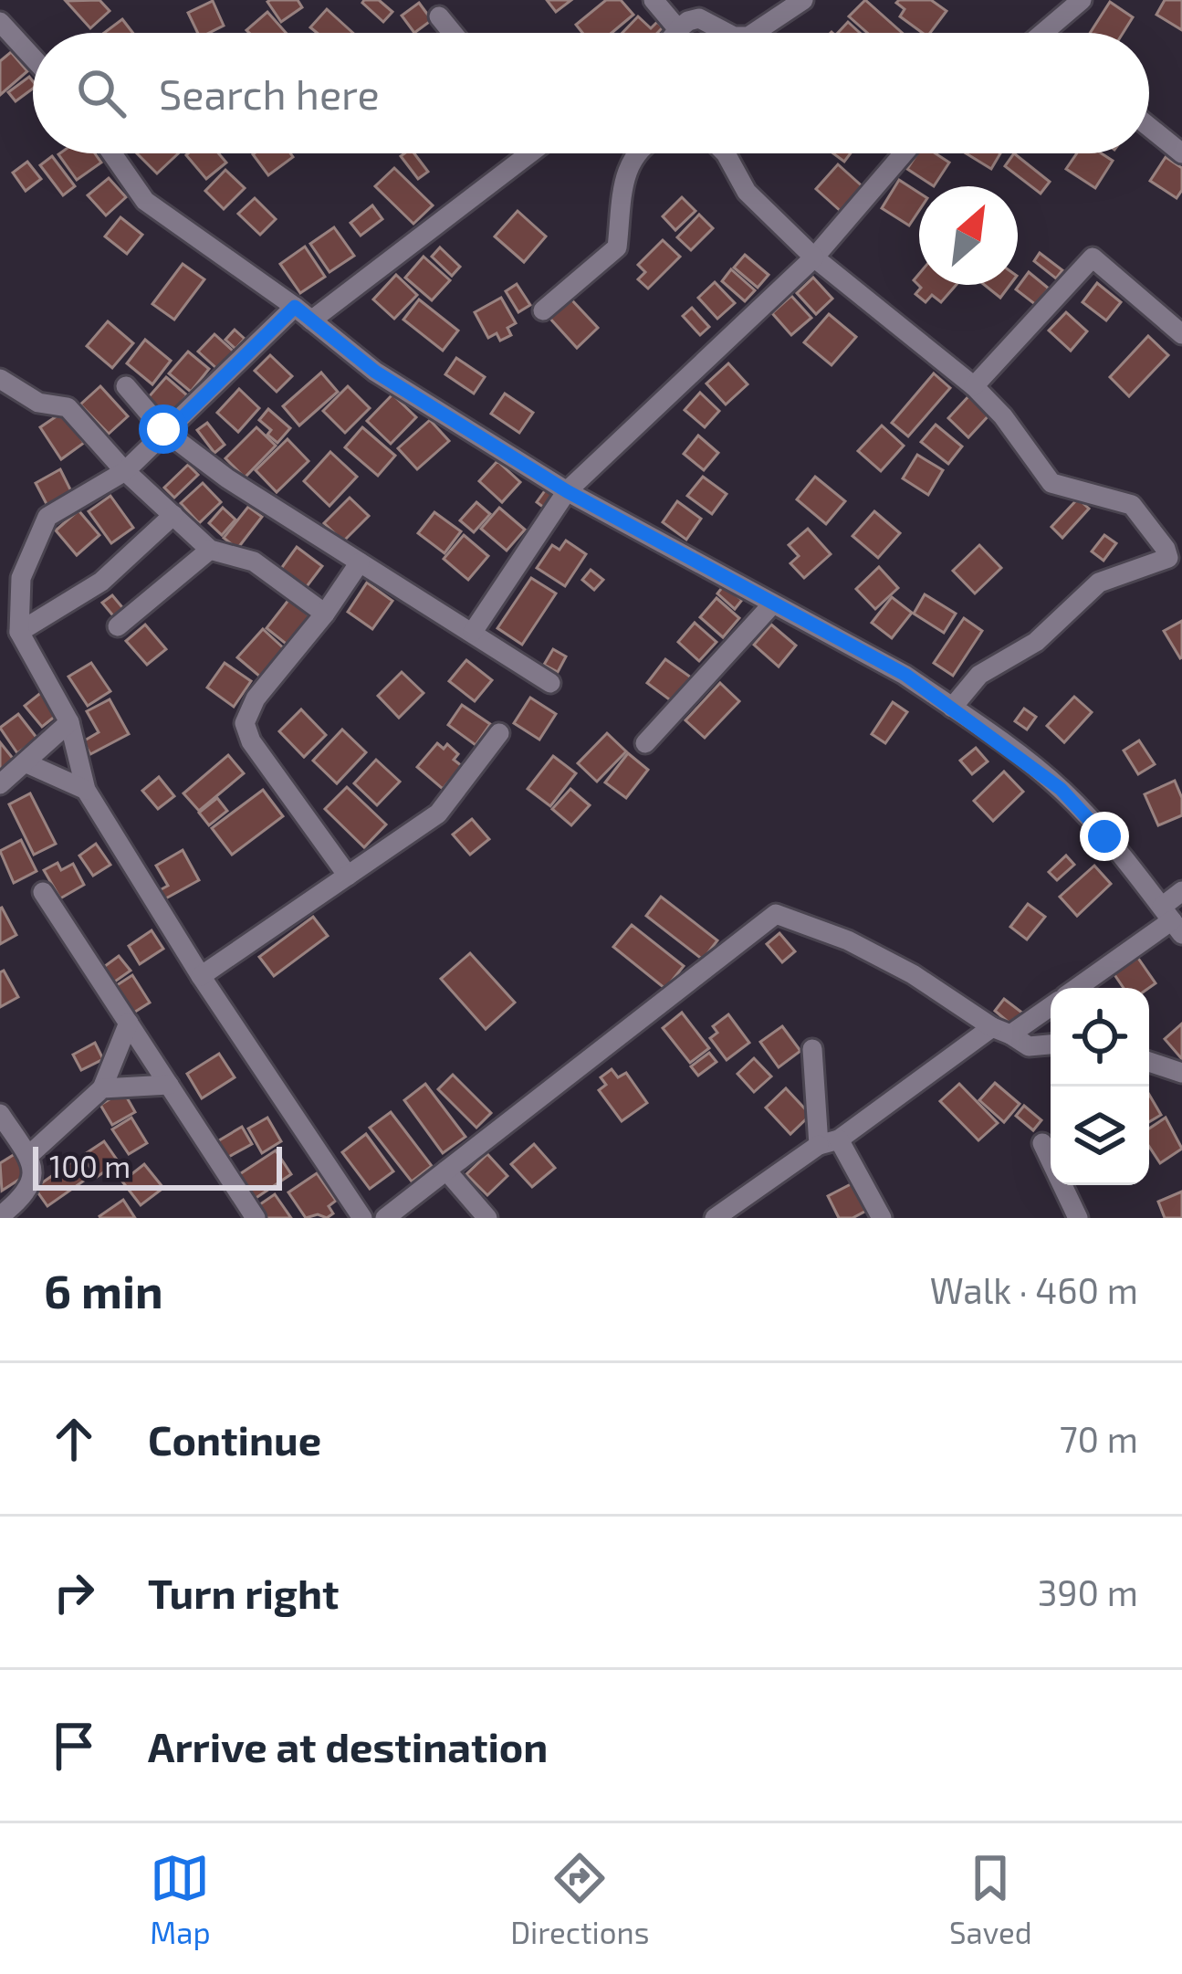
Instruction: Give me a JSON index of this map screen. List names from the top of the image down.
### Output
{
  "scale_bar": "100 m",
  "north": "top right",
  "page": {
    "search": "Search here",
    "scale": "100 m",
    "heading": ["6 min", "Walk · 460 m"],
    "list": [
      ["Continue", "70 m"],
      ["Turn right", "390 m"],
      "Arrive at destination"
    ],
    "nav": ["Map", "Directions", "Saved"]
  }
}
